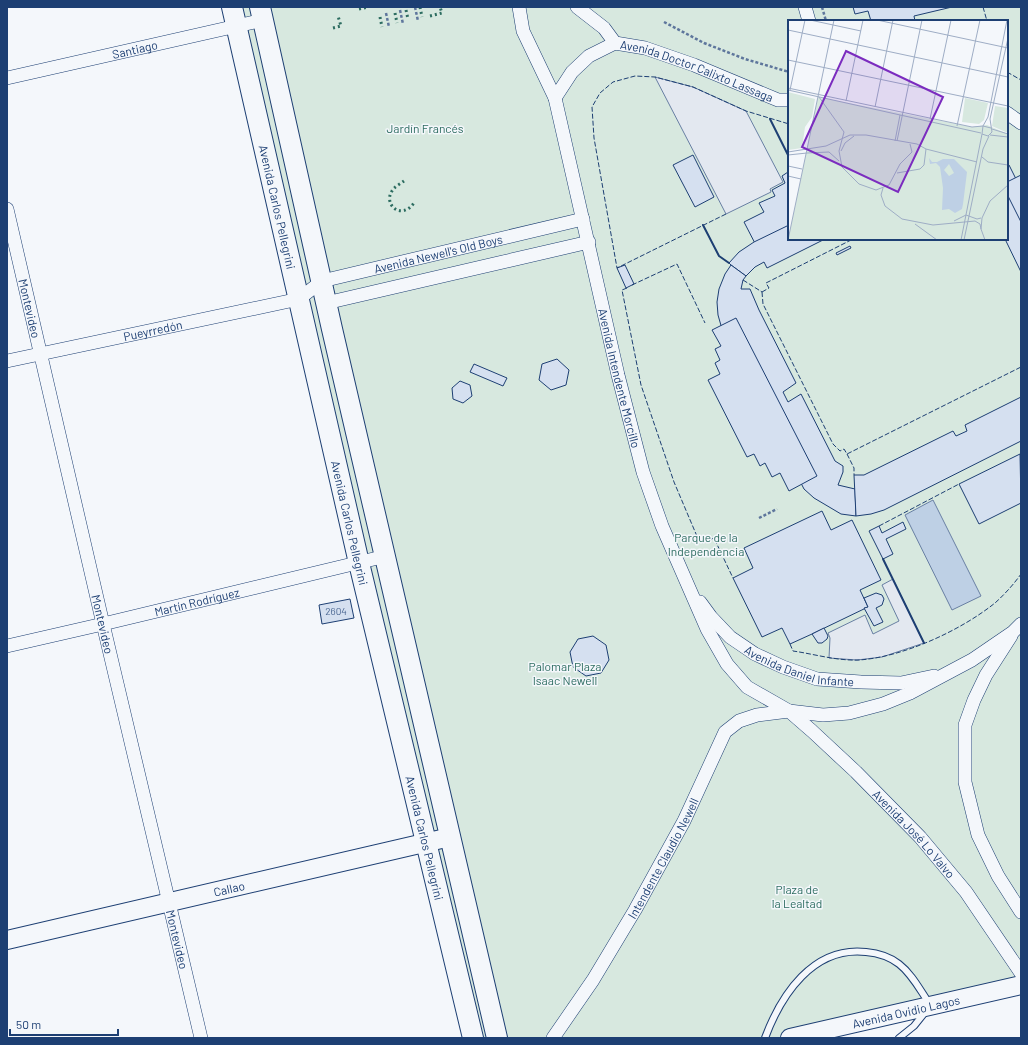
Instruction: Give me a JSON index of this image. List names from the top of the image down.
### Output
{
  "streets": {
    "main road": ["Avenida Carlos Pellegrini", "Callao", "Avenida Ovidio Lagos"],
    "street": [
      "Santiago",
      "Avenida Doctor Calixto Lassaga",
      "Avenida Newell's Old Boys",
      "Montevideo",
      "Pueyrredón",
      "Avenida Intendente Morcillo",
      "Martín Rodríguez",
      "Avenida Daniel Infante",
      "Avenida José Lo Valvo",
      "Intendente Claudio Newell"
    ]
  },
  "crossings": [
    ["Santiago", "Avenida Carlos Pellegrini"],
    ["Avenida Doctor Calixto Lassaga", "Avenida Intendente Morcillo"],
    ["Avenida Carlos Pellegrini", "Avenida Newell's Old Boys"],
    ["Avenida Carlos Pellegrini", "Pueyrredón"],
    ["Avenida Carlos Pellegrini", "Martín Rodríguez"],
    ["Avenida Carlos Pellegrini", "Callao"],
    ["Avenida Newell's Old Boys", "Pueyrredón"],
    ["Avenida Newell's Old Boys", "Avenida Intendente Morcillo"],
    ["Montevideo", "Pueyrredón"],
    ["Montevideo", "Martín Rodríguez"],
    ["Montevideo", "Callao"],
    ["Avenida Intendente Morcillo", "Avenida Daniel Infante"],
    ["Avenida Intendente Morcillo", "Avenida José Lo Valvo"],
    ["Avenida Intendente Morcillo", "Intendente Claudio Newell"],
    ["Avenida Daniel Infante", "Avenida José Lo Valvo"],
    ["Avenida Daniel Infante", "Intendente Claudio Newell"],
    ["Avenida José Lo Valvo", "Intendente Claudio Newell"]
  ],
  "parks": [
    "Jardín Francés",
    "Parque de la Independencia",
    "Palomar Plaza Isaac Newell",
    "Plaza de la Lealtad"
  ],
  "house_numbers": ["2604"],
  "scale_bar": "50 m"
}
